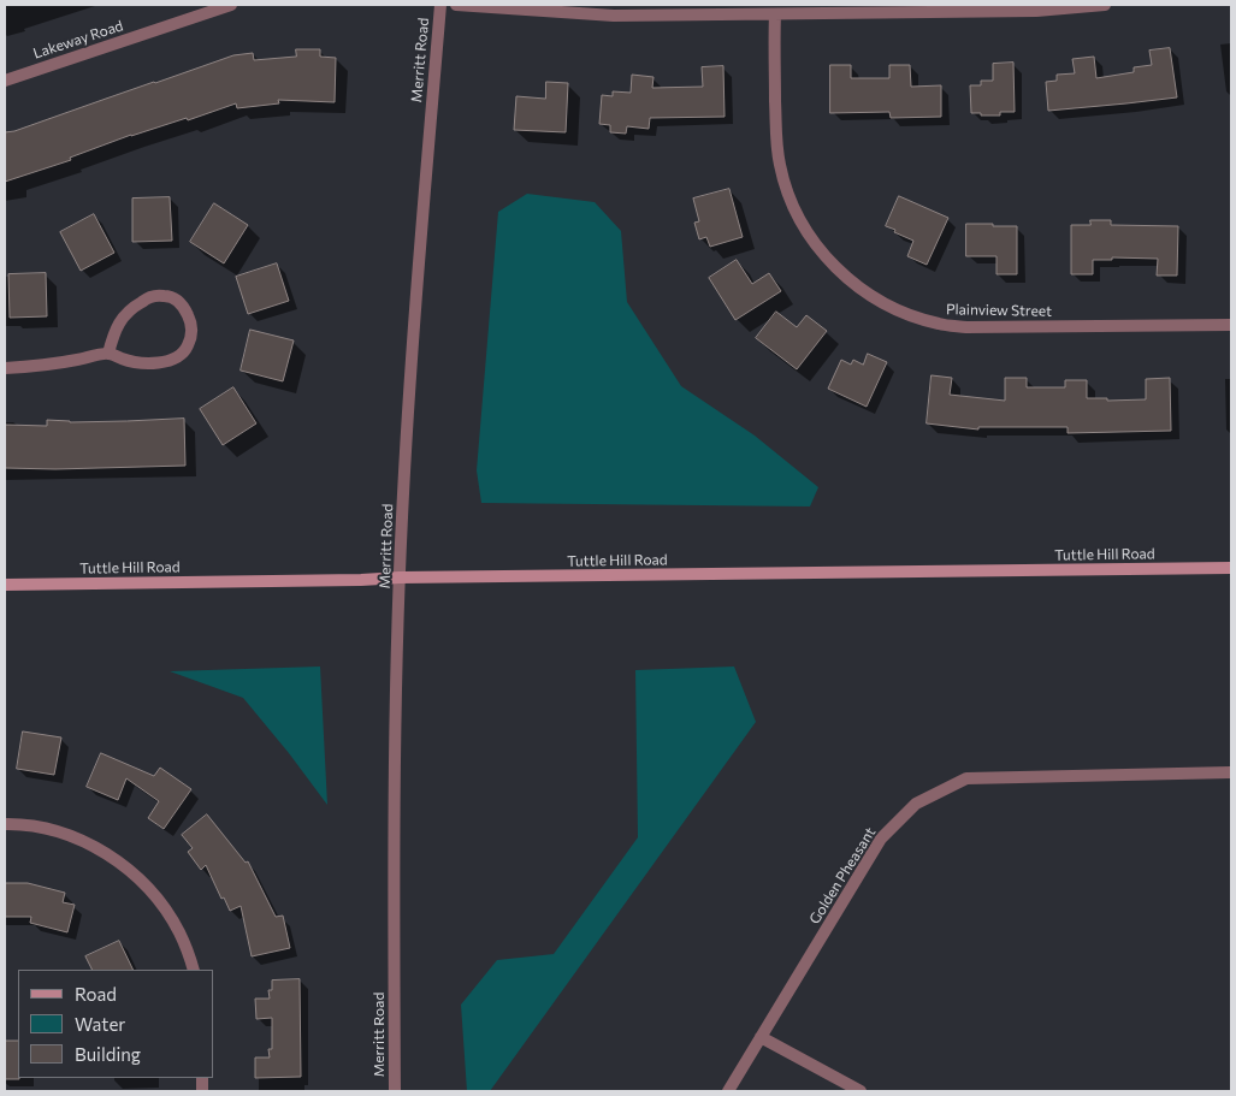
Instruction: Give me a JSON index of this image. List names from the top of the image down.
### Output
{
  "streets": {
    "main road": ["Tuttle Hill Road"],
    "street": [
      "Lakeway Road",
      "Merritt Road",
      "Plainview Street",
      "Golden Pheasant"
    ]
  },
  "crossings": [
    ["Merritt Road", "Tuttle Hill Road"]
  ],
  "legend": ["Road", "Water", "Building"]
}
